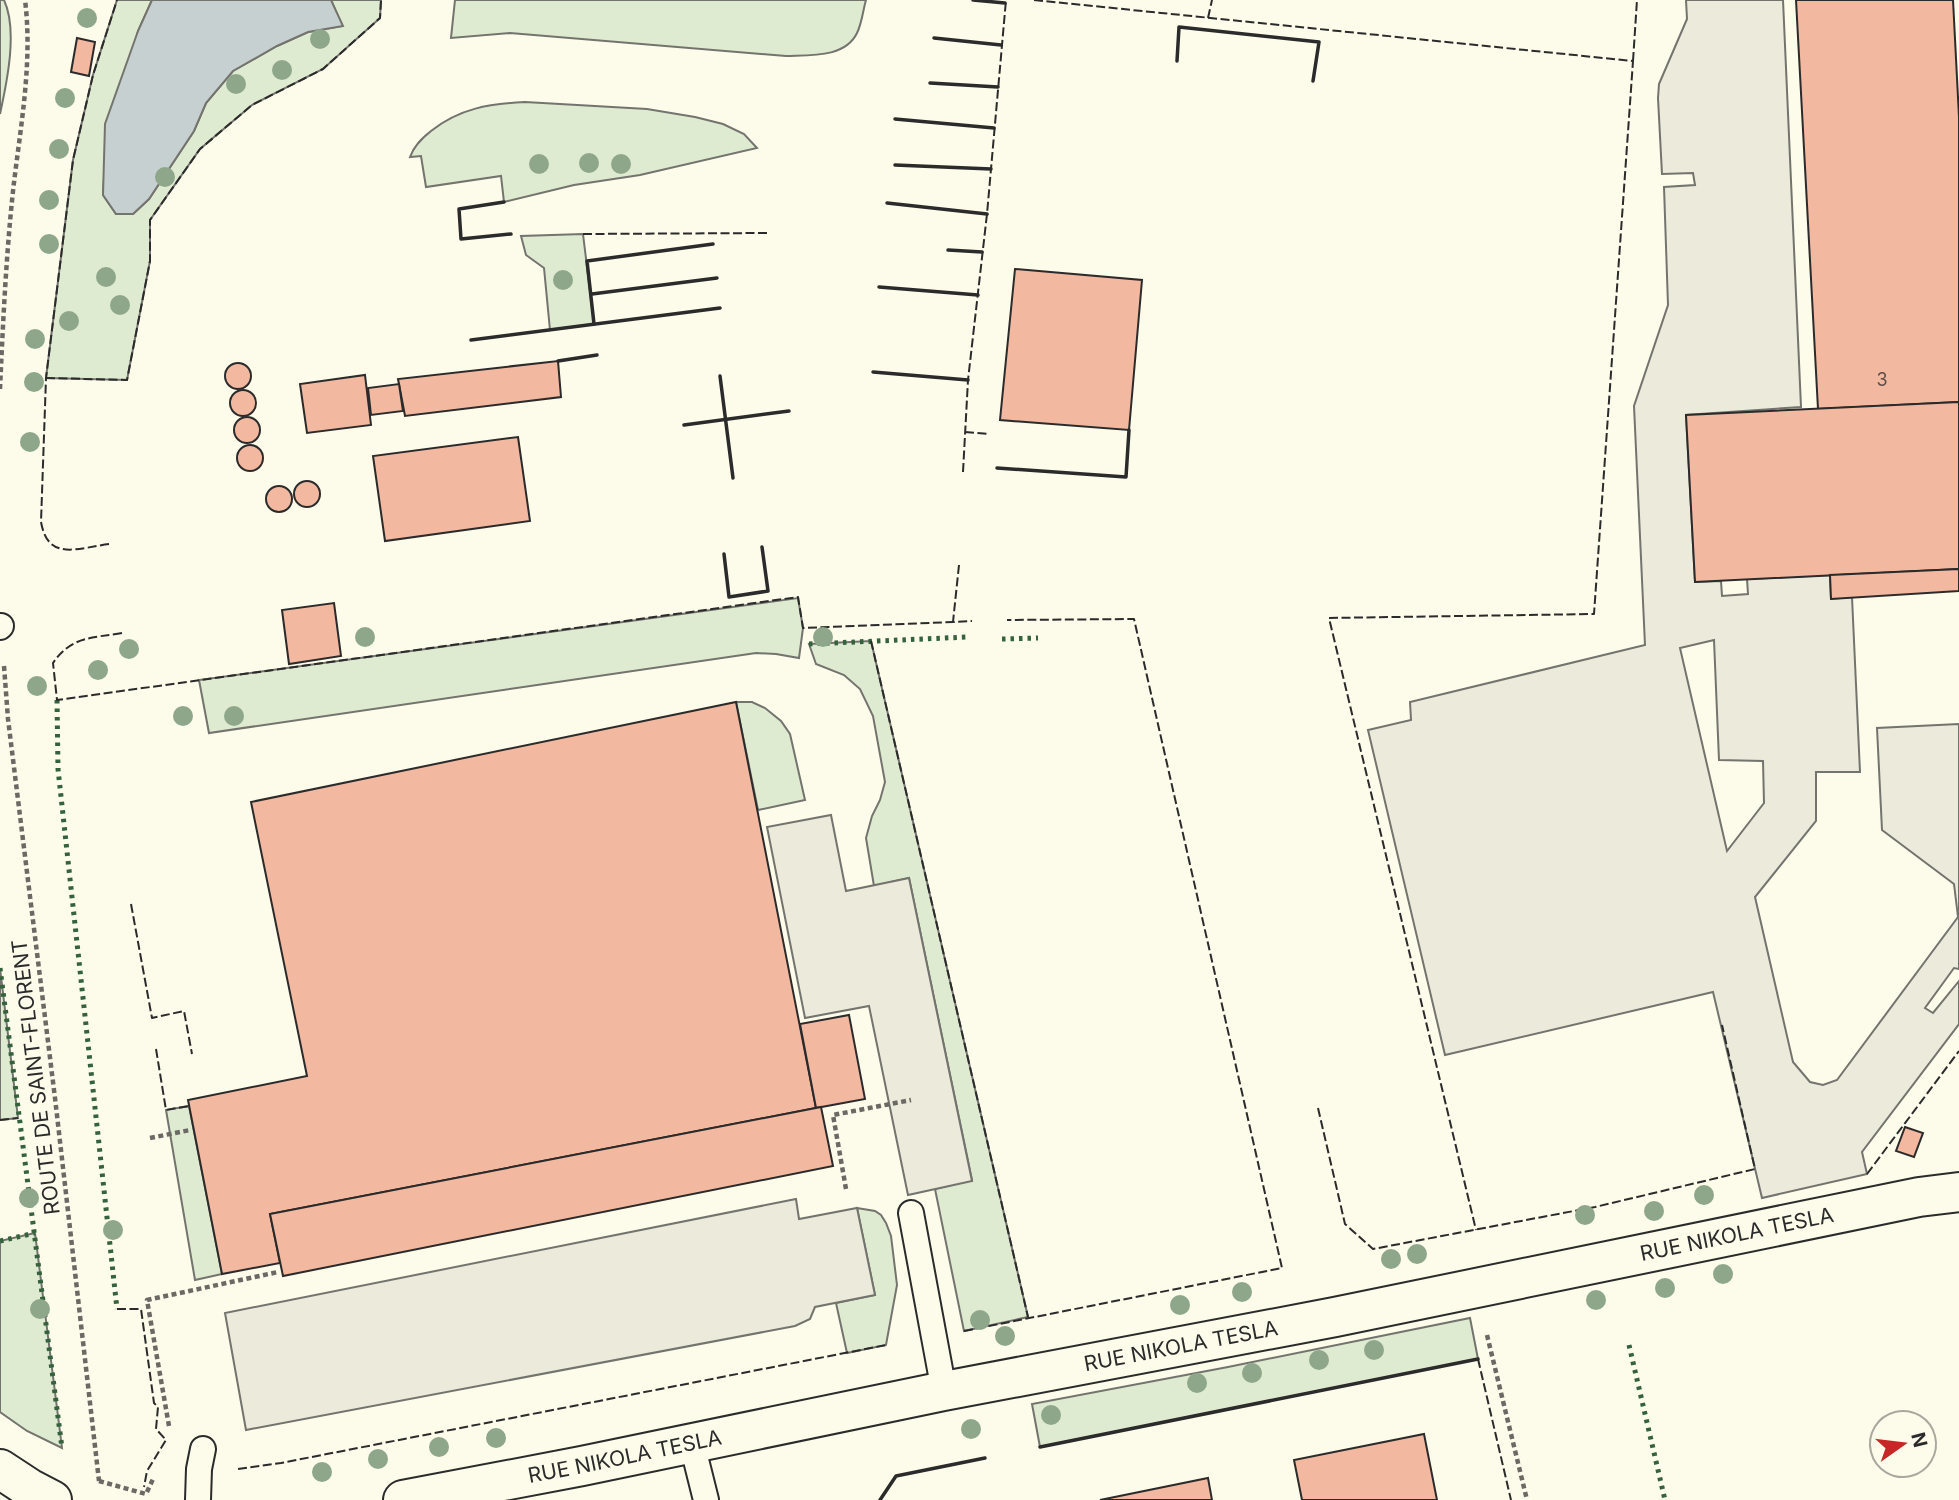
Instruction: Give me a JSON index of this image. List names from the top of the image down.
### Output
{
  "streets": {
    "street": ["RUE NIKOLA TESLA"],
    "path": ["ROUTE DE SAINT-FLORENT"]
  },
  "house_numbers": ["3"],
  "north": "right"
}
